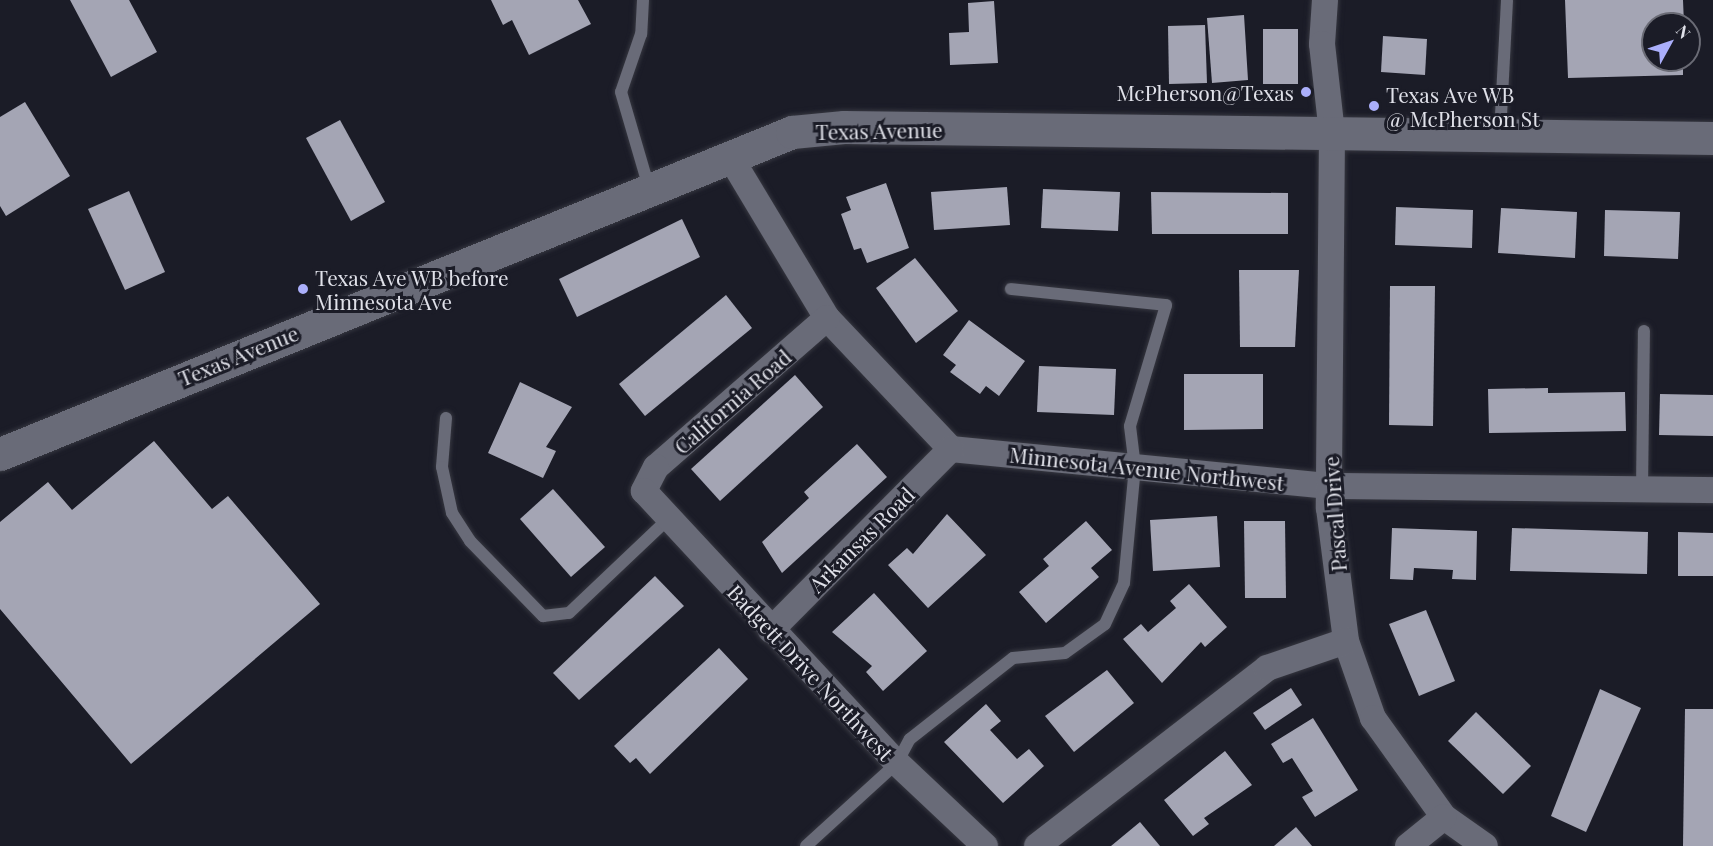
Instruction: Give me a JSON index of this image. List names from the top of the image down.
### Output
{
  "streets": {
    "street": [
      "Texas Avenue",
      "California Road",
      "Minnesota Avenue Northwest",
      "Pascal Drive",
      "Arkansas Road",
      "Badgett Drive Northwest"
    ]
  },
  "crossings": [
    ["Texas Avenue", "Pascal Drive"],
    ["California Road", "Badgett Drive Northwest"],
    ["Minnesota Avenue Northwest", "Pascal Drive"],
    ["Minnesota Avenue Northwest", "Arkansas Road"],
    ["Arkansas Road", "Badgett Drive Northwest"]
  ],
  "places": ["McPherson@Texas", "Texas Ave WB @ McPherson St", "Texas Ave WB before Minnesota Ave"],
  "north": "top right"
}
